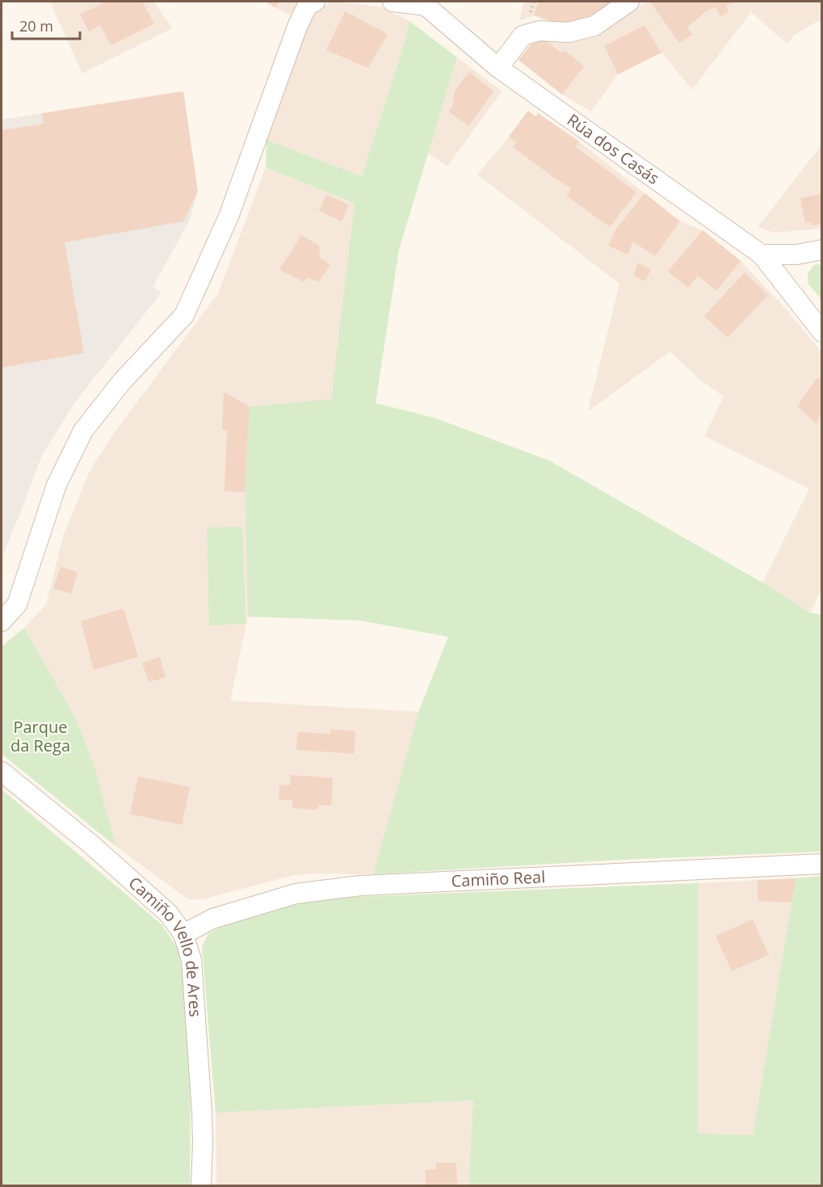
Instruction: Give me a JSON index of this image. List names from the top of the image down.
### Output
{
  "streets": {
    "street": ["Rúa dos Casás", "Camiño Real", "Camiño Vello de Ares"]
  },
  "crossings": [
    ["Camiño Real", "Camiño Vello de Ares"]
  ],
  "parks": ["Parque da Rega"],
  "scale_bar": "20 m"
}
